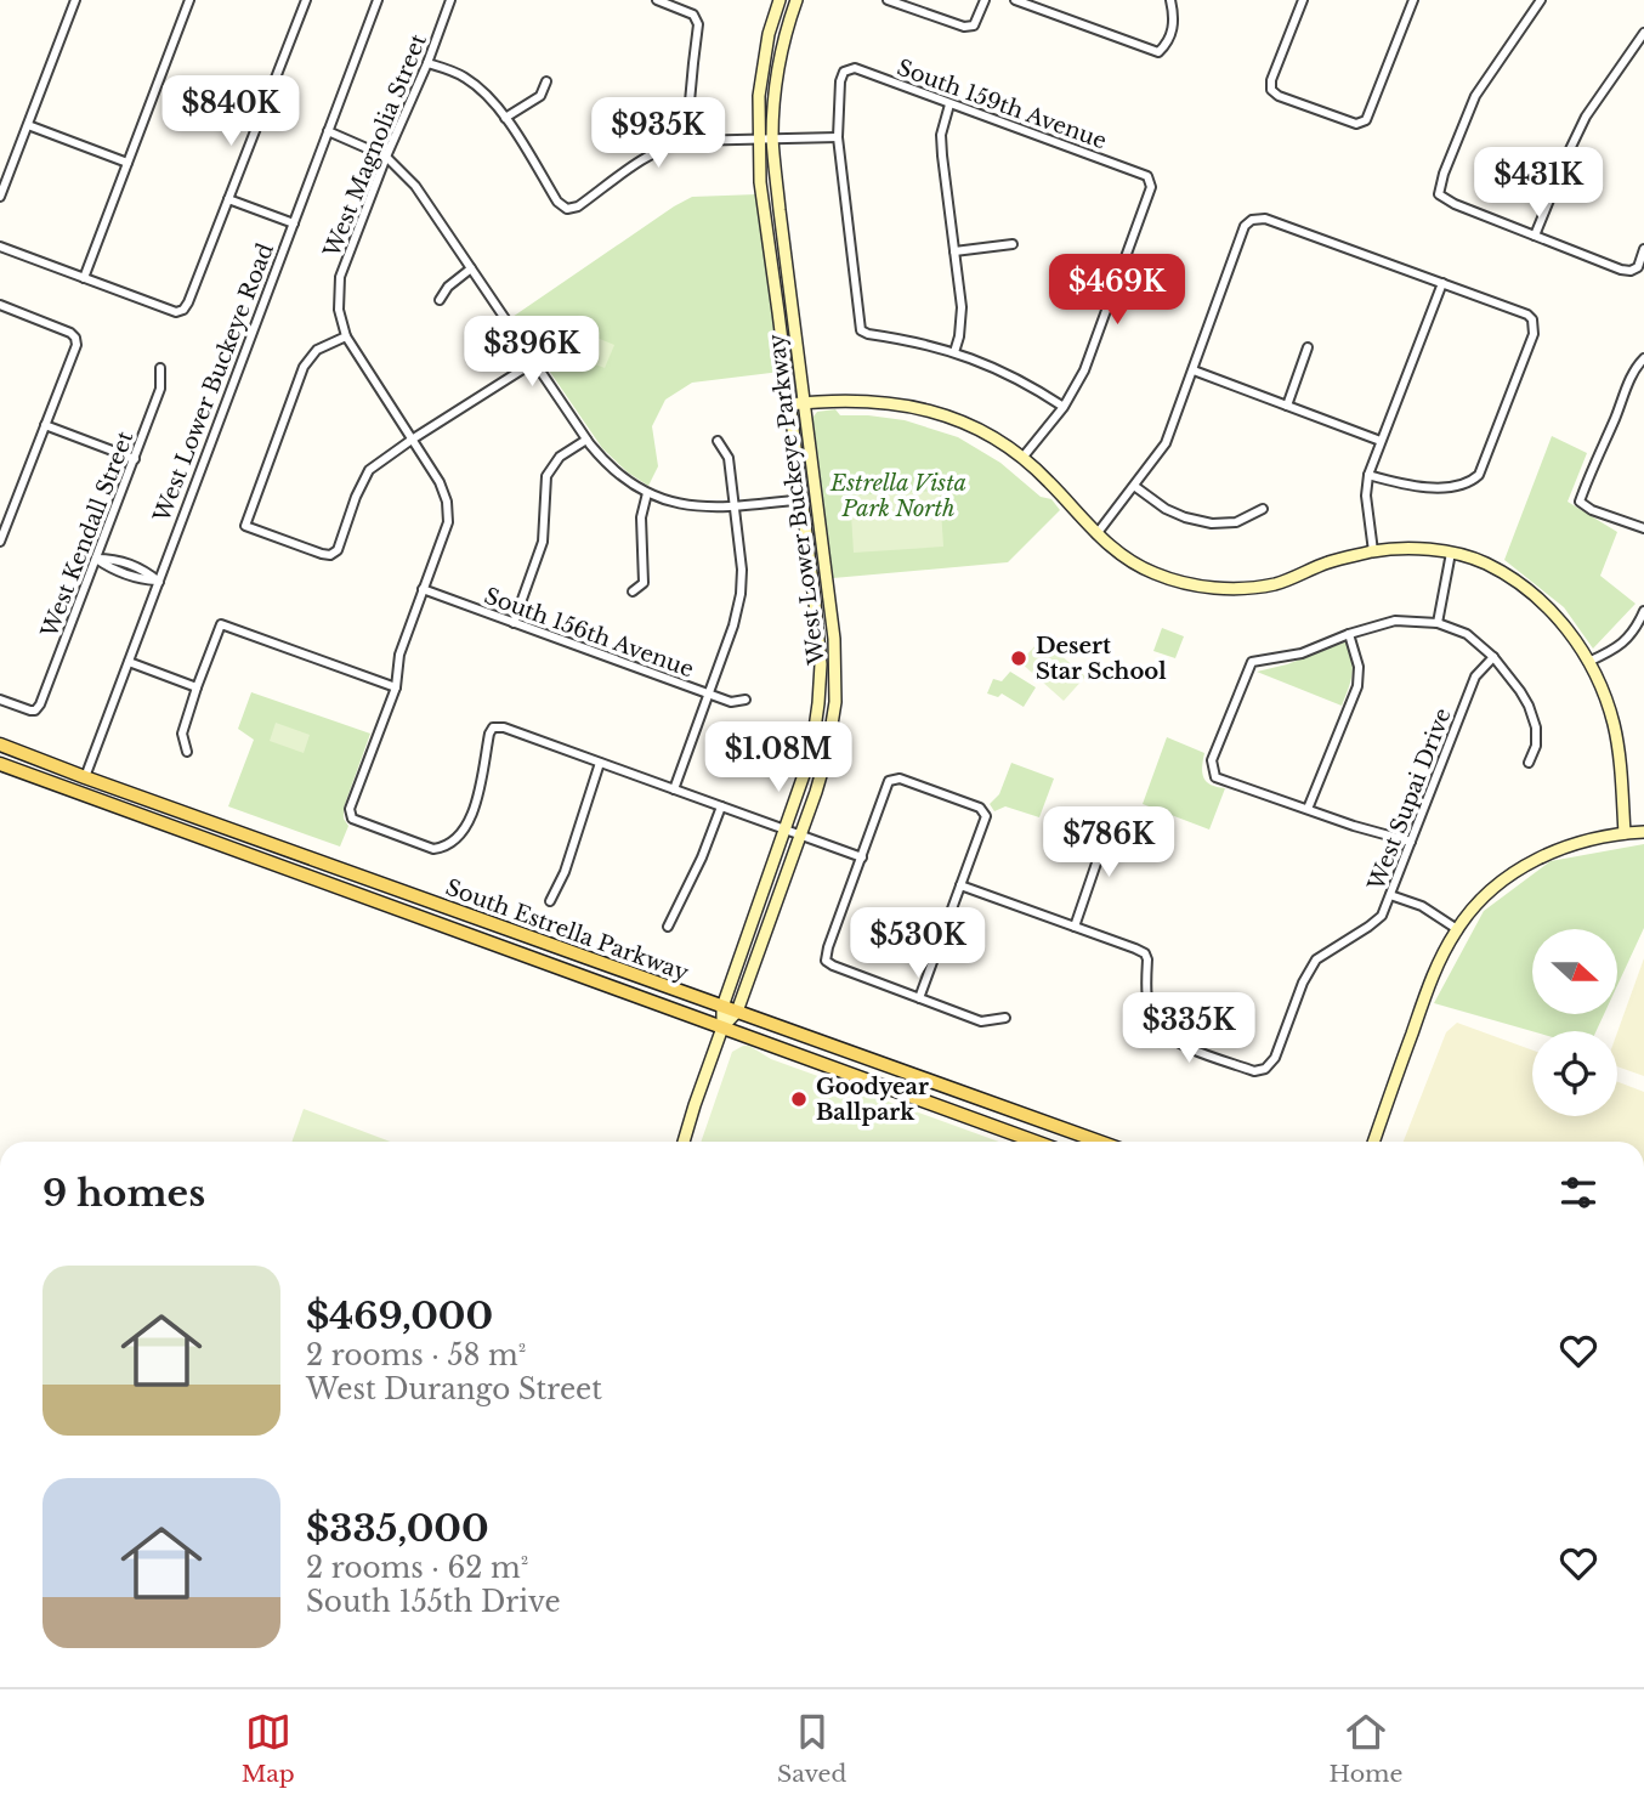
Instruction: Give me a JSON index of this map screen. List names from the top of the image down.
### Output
{
  "streets": {
    "main road": ["West Lower Buckeye Parkway", "South Estrella Parkway"],
    "street": [
      "South 159th Avenue",
      "West Magnolia Street",
      "West Lower Buckeye Road",
      "West Kendall Street",
      "South 156th Avenue",
      "West Supai Drive"
    ]
  },
  "crossings": [
    ["West Lower Buckeye Road", "South Estrella Parkway"],
    ["West Lower Buckeye Parkway", "South Estrella Parkway"]
  ],
  "parks": ["Estrella Vista Park North"],
  "places": ["Desert Star School", "Goodyear Ballpark"],
  "north": "right",
  "page": {
    "price": [
      "$840K",
      "$935K",
      "$431K",
      "$469K",
      "$396K",
      "$1.08M",
      "$786K",
      "$530K",
      "$335K"
    ],
    "heading": "9 homes",
    "list": [
      {
        "name": "$469,000",
        "note": "2 rooms · 58 m² · West Durango Street"
      },
      {
        "name": "$335,000",
        "note": "2 rooms · 62 m² · South 155th Drive"
      }
    ],
    "tabs": ["Map", "Saved", "Home"]
  }
}
